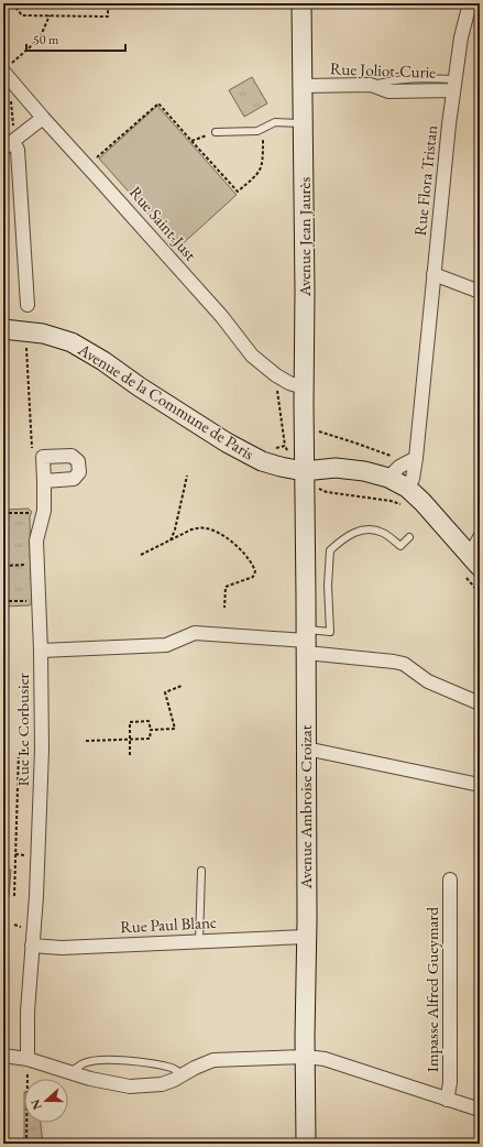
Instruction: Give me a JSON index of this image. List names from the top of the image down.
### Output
{
  "streets": {
    "main road": ["Avenue Jean Jaurès", "Avenue de la Commune de Paris", "Avenue Ambroise Croizat"],
    "street": [
      "Rue Joliot-Curie",
      "Rue Flora Tristan",
      "Rue Saint-Just",
      "Rue Le Corbusier",
      "Rue Paul Blanc",
      "Impasse Alfred Gueymard"
    ]
  },
  "crossings": [
    ["Rue Joliot-Curie", "Rue Flora Tristan"],
    ["Rue Joliot-Curie", "Avenue Jean Jaurès"],
    ["Rue Flora Tristan", "Avenue de la Commune de Paris"],
    ["Rue Saint-Just", "Avenue Jean Jaurès"],
    ["Avenue Jean Jaurès", "Avenue de la Commune de Paris"],
    ["Avenue Jean Jaurès", "Avenue Ambroise Croizat"],
    ["Avenue de la Commune de Paris", "Avenue Ambroise Croizat"],
    ["Rue Le Corbusier", "Rue Paul Blanc"],
    ["Avenue Ambroise Croizat", "Rue Paul Blanc"]
  ],
  "scale_bar": "50 m",
  "north": "left"
}
